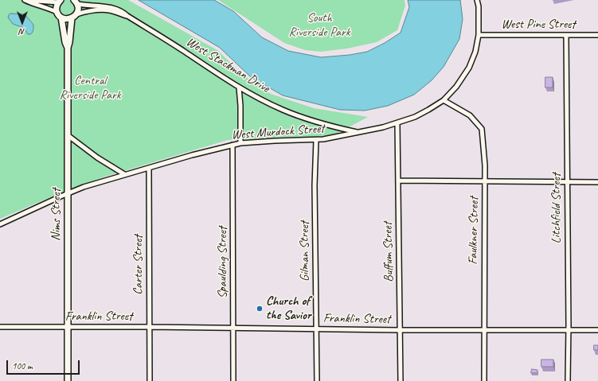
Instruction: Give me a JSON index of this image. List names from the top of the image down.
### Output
{
  "streets": {
    "street": [
      "West Pine Street",
      "West Stackman Drive",
      "West Murdock Street",
      "Litchfield Street",
      "Nims Street",
      "Faulkner Street",
      "Gilman Street",
      "Buffum Street",
      "Spaulding Street",
      "Carter Street",
      "Franklin Street"
    ]
  },
  "crossings": [
    ["West Pine Street", "West Murdock Street"],
    ["West Pine Street", "Litchfield Street"],
    ["West Stackman Drive", "West Murdock Street"],
    ["West Stackman Drive", "Nims Street"],
    ["West Murdock Street", "Nims Street"],
    ["West Murdock Street", "Faulkner Street"],
    ["West Murdock Street", "Gilman Street"],
    ["West Murdock Street", "Buffum Street"],
    ["West Murdock Street", "Spaulding Street"],
    ["West Murdock Street", "Carter Street"],
    ["Litchfield Street", "Franklin Street"],
    ["Nims Street", "Franklin Street"],
    ["Faulkner Street", "Franklin Street"],
    ["Gilman Street", "Franklin Street"],
    ["Buffum Street", "Franklin Street"],
    ["Spaulding Street", "Franklin Street"],
    ["Carter Street", "Franklin Street"]
  ],
  "parks": ["South Riverside Park", "Central Riverside Park"],
  "places": ["Church of the Savior"],
  "scale_bar": "100 m",
  "north": "bottom"
}
